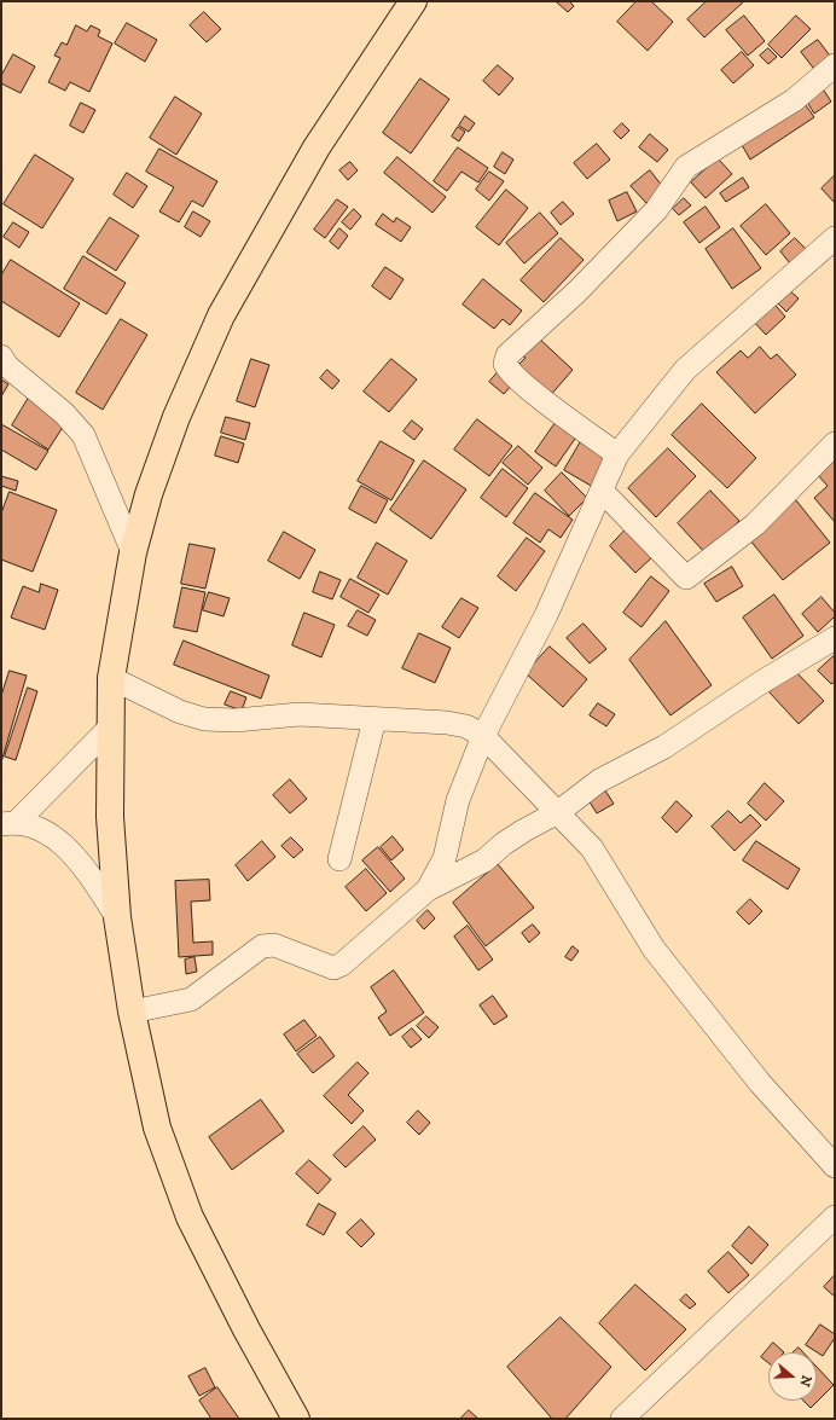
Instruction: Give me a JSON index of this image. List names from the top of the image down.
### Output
{
  "north": "right"
}
